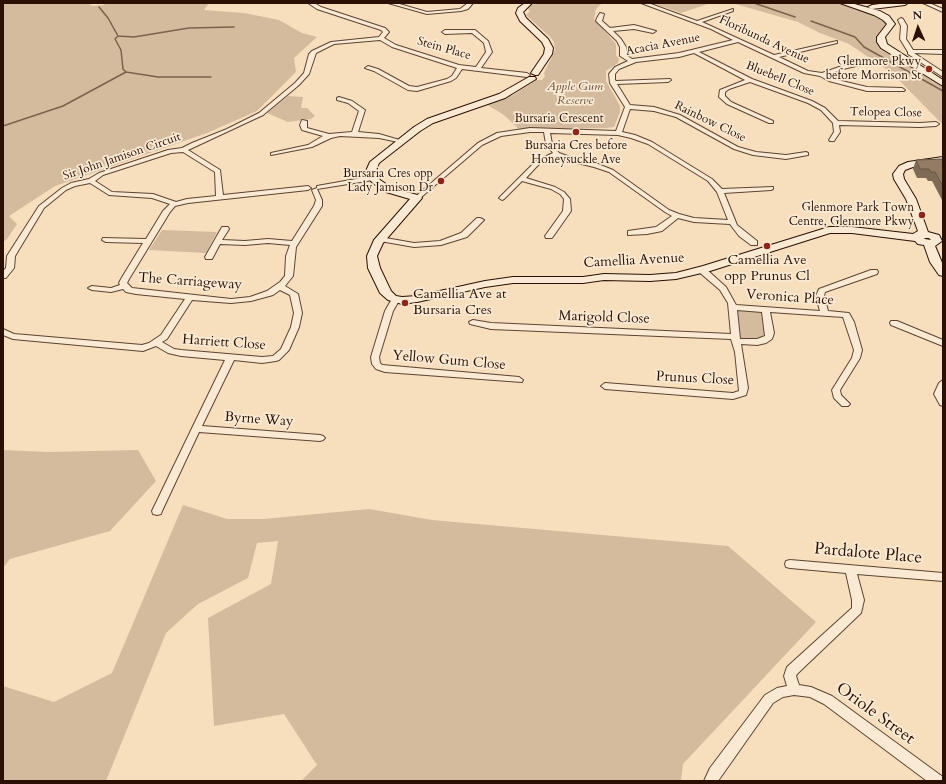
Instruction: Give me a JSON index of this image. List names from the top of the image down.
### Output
{
  "streets": {
    "street": [
      "Floribunda Avenue",
      "Acacia Avenue",
      "Stein Place",
      "Bluebell Close",
      "Telopea Close",
      "Bursaria Crescent",
      "Rainbow Close",
      "Sir John Jamison Circuit",
      "Camellia Avenue",
      "The Carriageway",
      "Veronica Place",
      "Marigold Close",
      "Harriett Close",
      "Yellow Gum Close",
      "Prunus Close",
      "Byrne Way",
      "Pardalote Place",
      "Oriole Street"
    ]
  },
  "crossings": [
    ["Floribunda Avenue", "Acacia Avenue"],
    ["Acacia Avenue", "Bluebell Close"],
    ["Stein Place", "Sir John Jamison Circuit"],
    ["Bluebell Close", "Telopea Close"],
    ["Bursaria Crescent", "Camellia Avenue"],
    ["Bursaria Crescent", "Yellow Gum Close"],
    ["Camellia Avenue", "Yellow Gum Close"],
    ["Camellia Avenue", "Prunus Close"],
    ["The Carriageway", "Harriett Close"],
    ["Veronica Place", "Marigold Close"],
    ["Veronica Place", "Prunus Close"],
    ["Marigold Close", "Prunus Close"],
    ["Harriett Close", "Byrne Way"]
  ],
  "parks": ["Apple Gum Reserve"],
  "places": [
    "Glenmore Pkwy before Morrison St",
    "Bursaria Cres before Honeysuckle Ave",
    "Bursaria Cres opp Lady Jamison Dr",
    "Glenmore Park Town Centre, Glenmore Pkwy",
    "Camellia Ave opp Prunus Cl",
    "Camellia Ave at Bursaria Cres"
  ],
  "north": "top"
}
